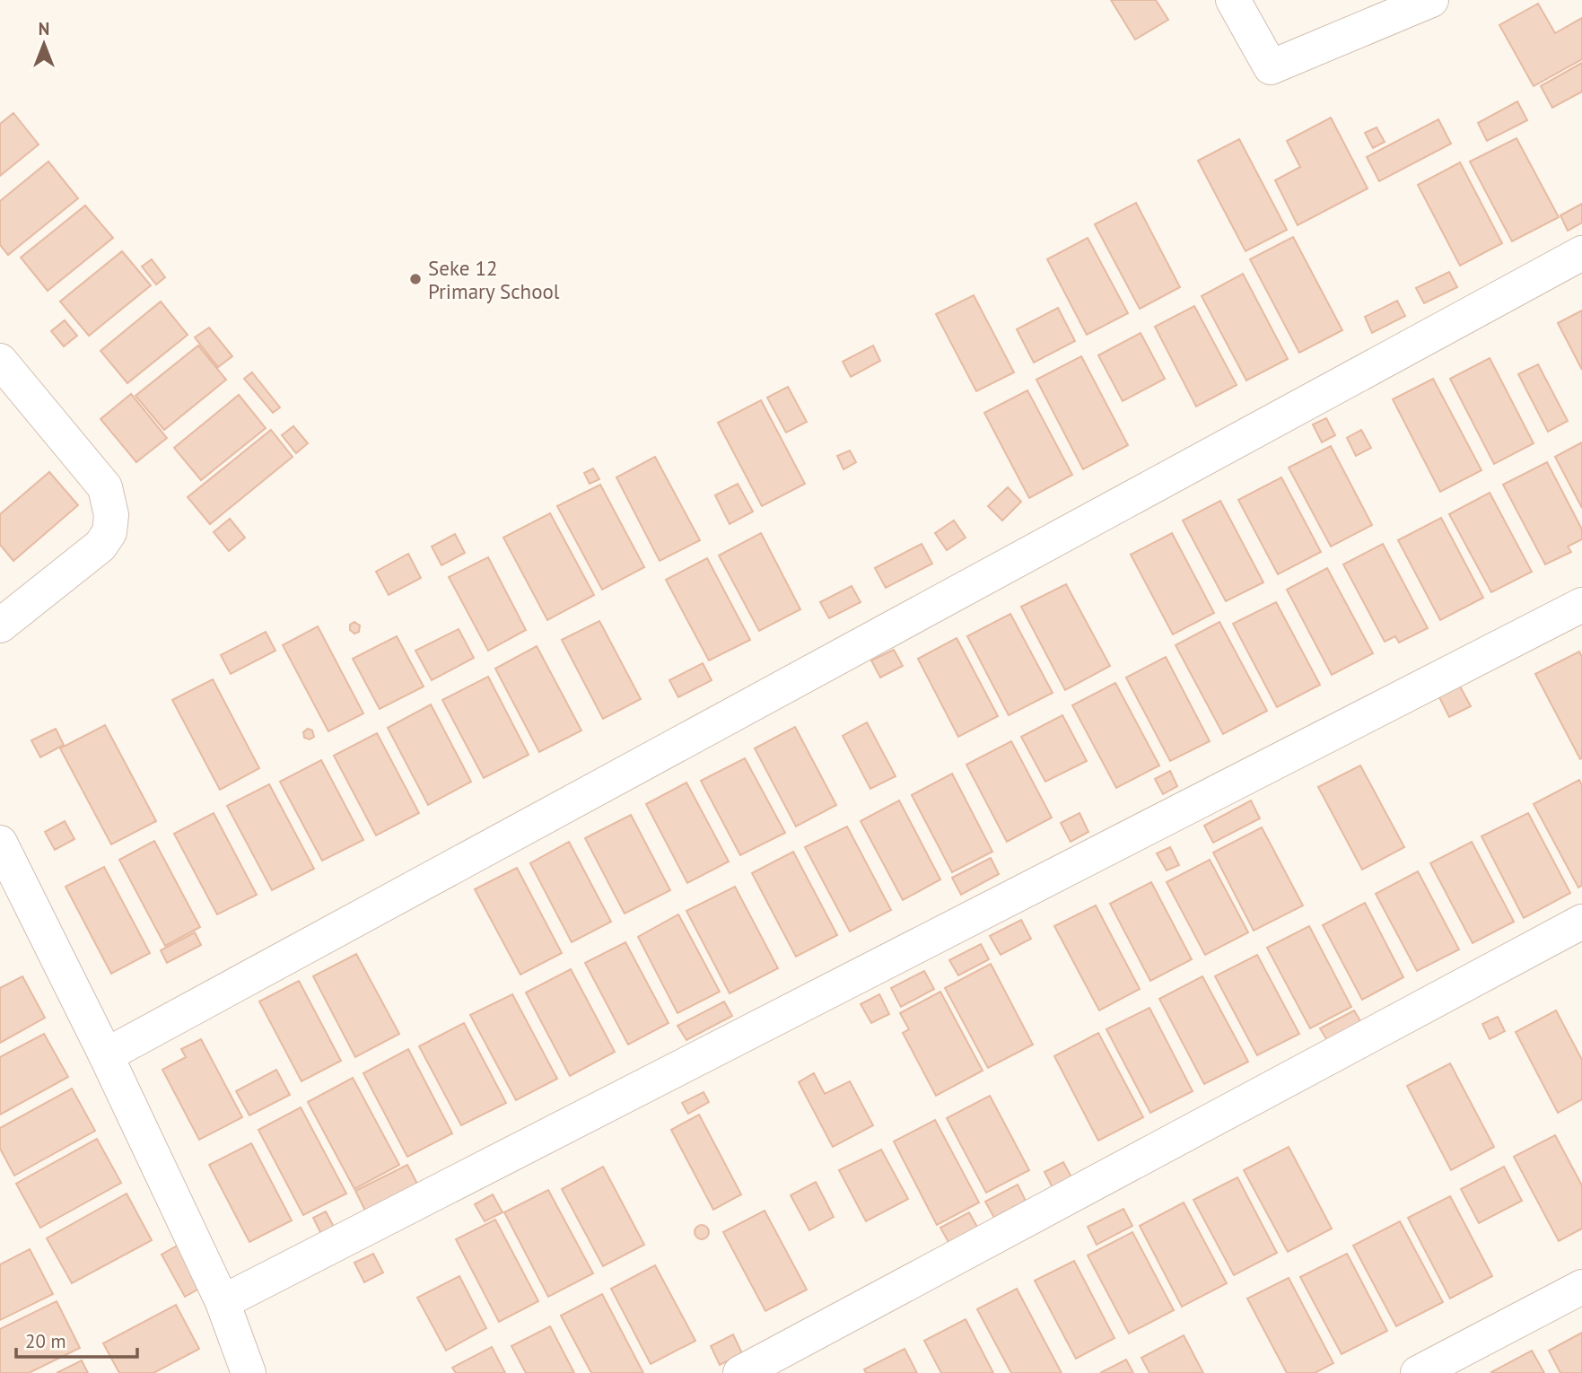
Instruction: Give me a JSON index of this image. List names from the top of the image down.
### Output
{
  "places": ["Seke 12 Primary School"],
  "scale_bar": "20 m",
  "north": "top"
}
